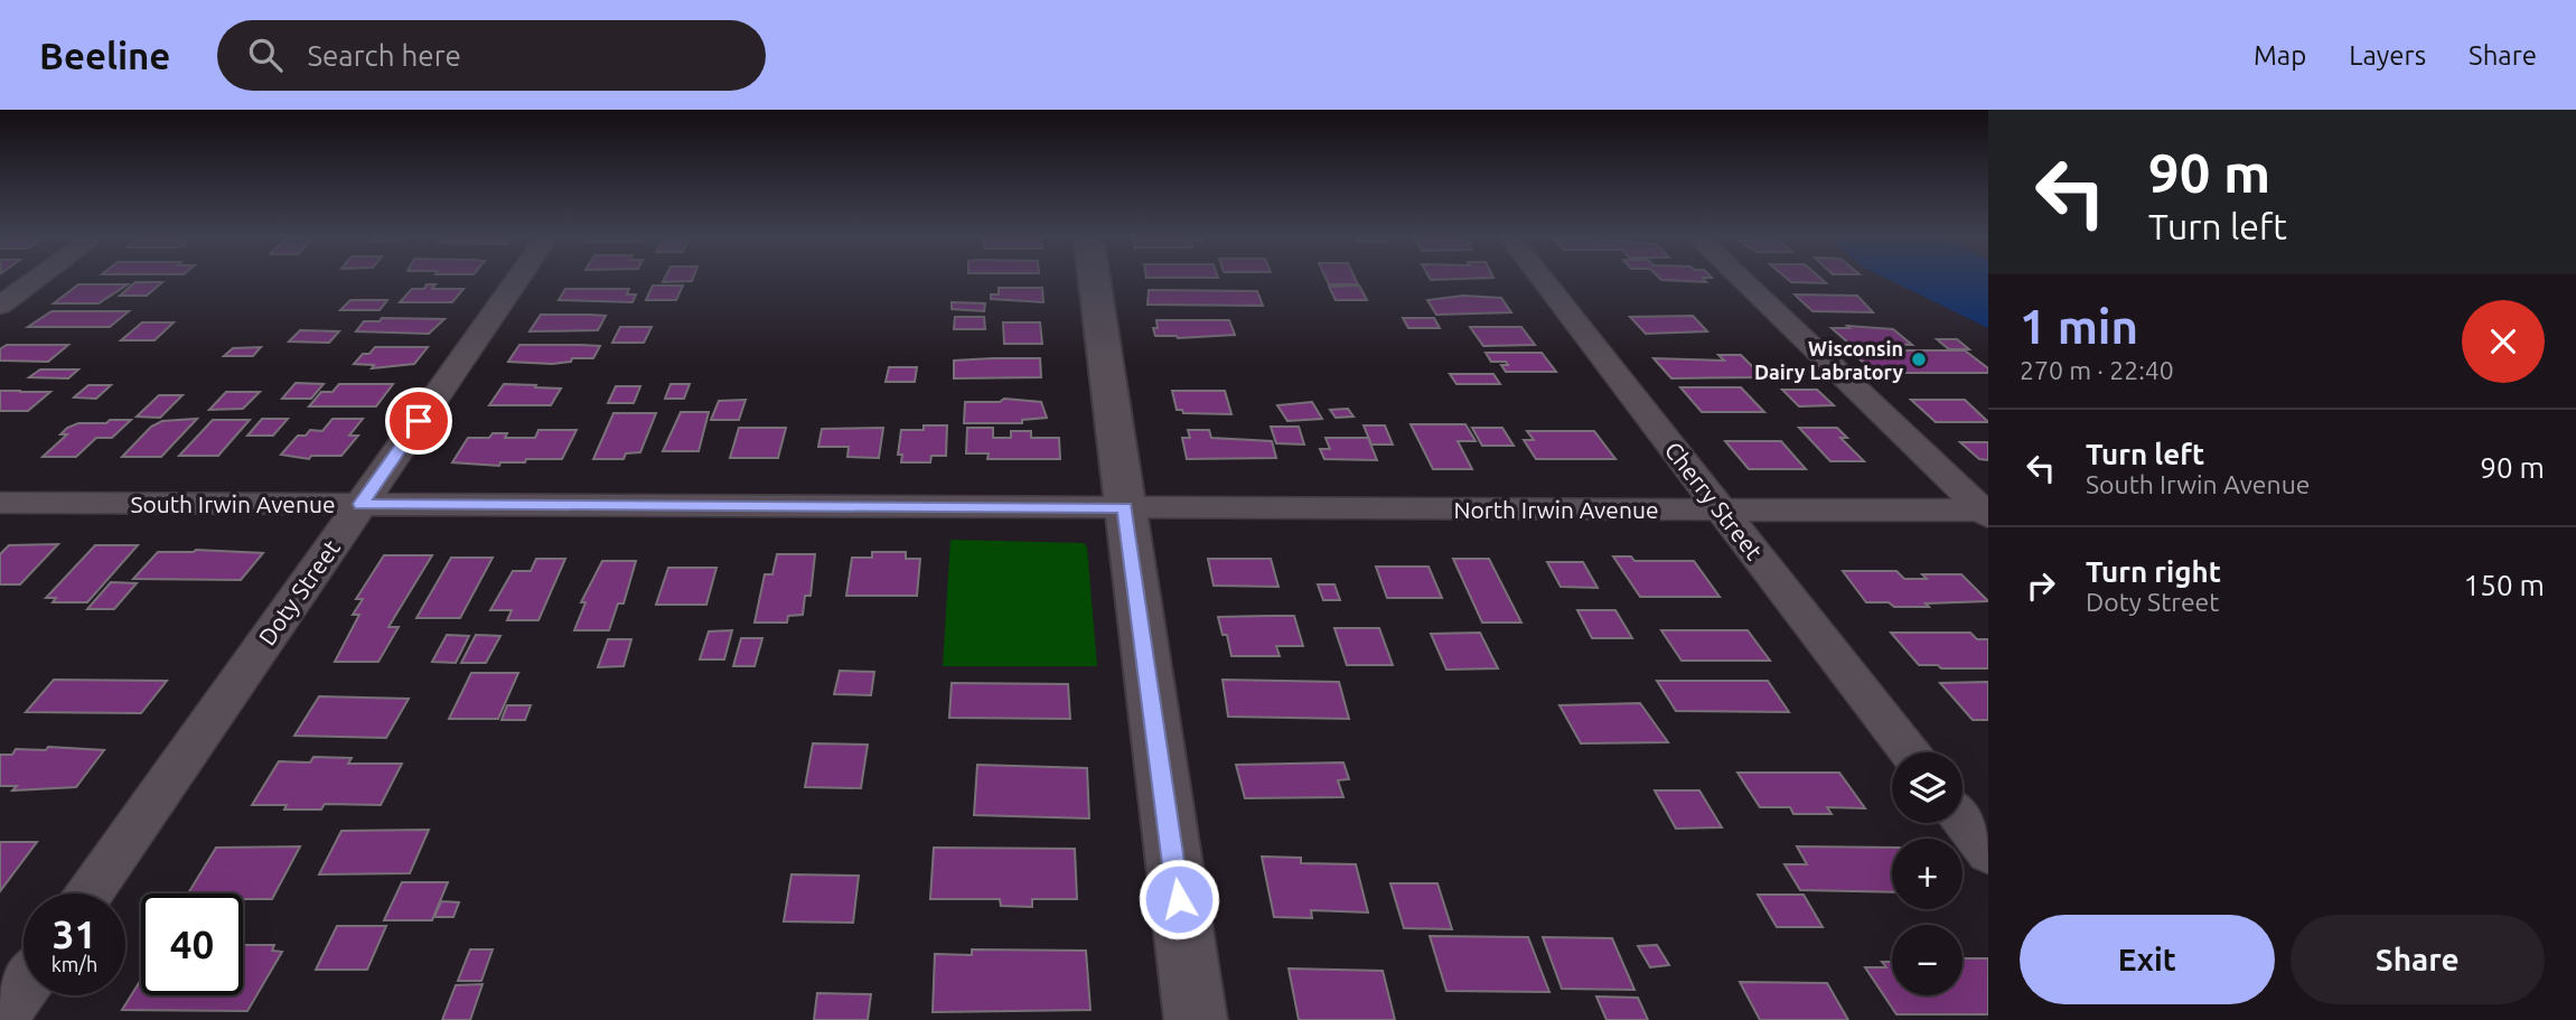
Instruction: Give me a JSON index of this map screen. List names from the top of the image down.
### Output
{
  "streets": {
    "street": [
      "Cherry Street",
      "South Irwin Avenue",
      "North Irwin Avenue",
      "Doty Street"
    ]
  },
  "crossings": [
    ["Cherry Street", "North Irwin Avenue"],
    ["South Irwin Avenue", "North Irwin Avenue"],
    ["South Irwin Avenue", "Doty Street"]
  ],
  "places": ["Wisconsin Dairy Labratory"],
  "page": {
    "header": "Beeline",
    "search": "Search here",
    "nav": ["Map", "Layers", "Share"],
    "turn": ["90 m", "Turn left"],
    "heading": ["1 min", "270 m · 22:40"],
    "list": [
      {
        "name": "Turn left",
        "note": "South Irwin Avenue",
        "value": "90 m"
      },
      {
        "name": "Turn right",
        "note": "Doty Street",
        "value": "150 m"
      }
    ],
    "map_buttons": ["+", "−"],
    "speed": "31 km/h",
    "limit": "40",
    "buttons": ["Exit", "Share"]
  }
}
